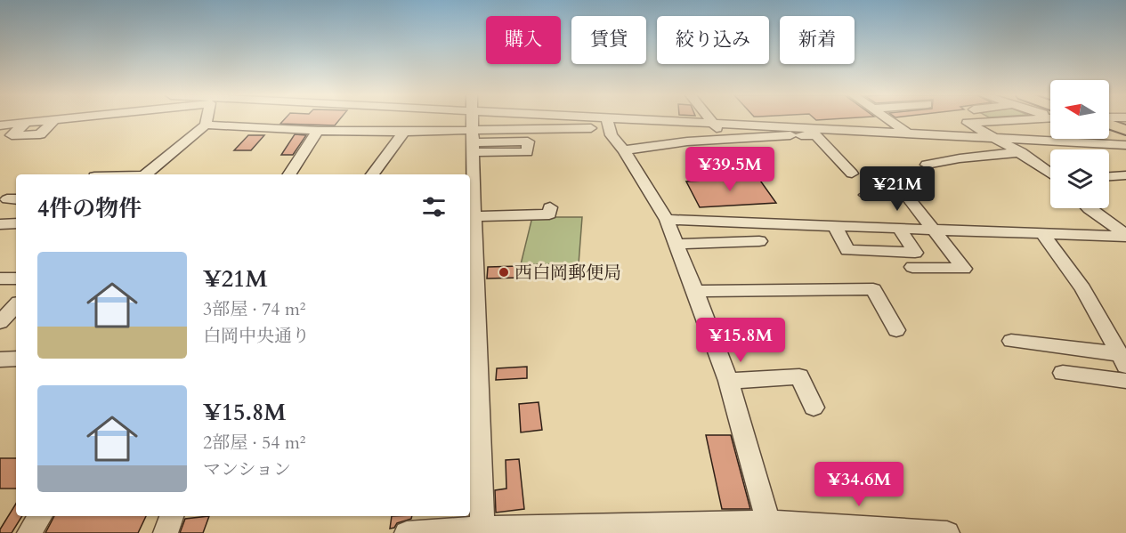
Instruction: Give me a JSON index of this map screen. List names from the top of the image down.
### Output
{
  "places": ["西白岡郵便局"],
  "north": "left",
  "page": {
    "chip": [
      "購入",
      "賃貸",
      "絞り込み",
      "新着"
    ],
    "price": [
      "¥39.5M",
      "¥21M",
      "¥15.8M",
      "¥34.6M"
    ],
    "heading": "4件の物件",
    "list": [
      {
        "name": "¥21M",
        "note": "3部屋 · 74 m² · 白岡中央通り"
      },
      {
        "name": "¥15.8M",
        "note": "2部屋 · 54 m² · マンション"
      }
    ]
  }
}
